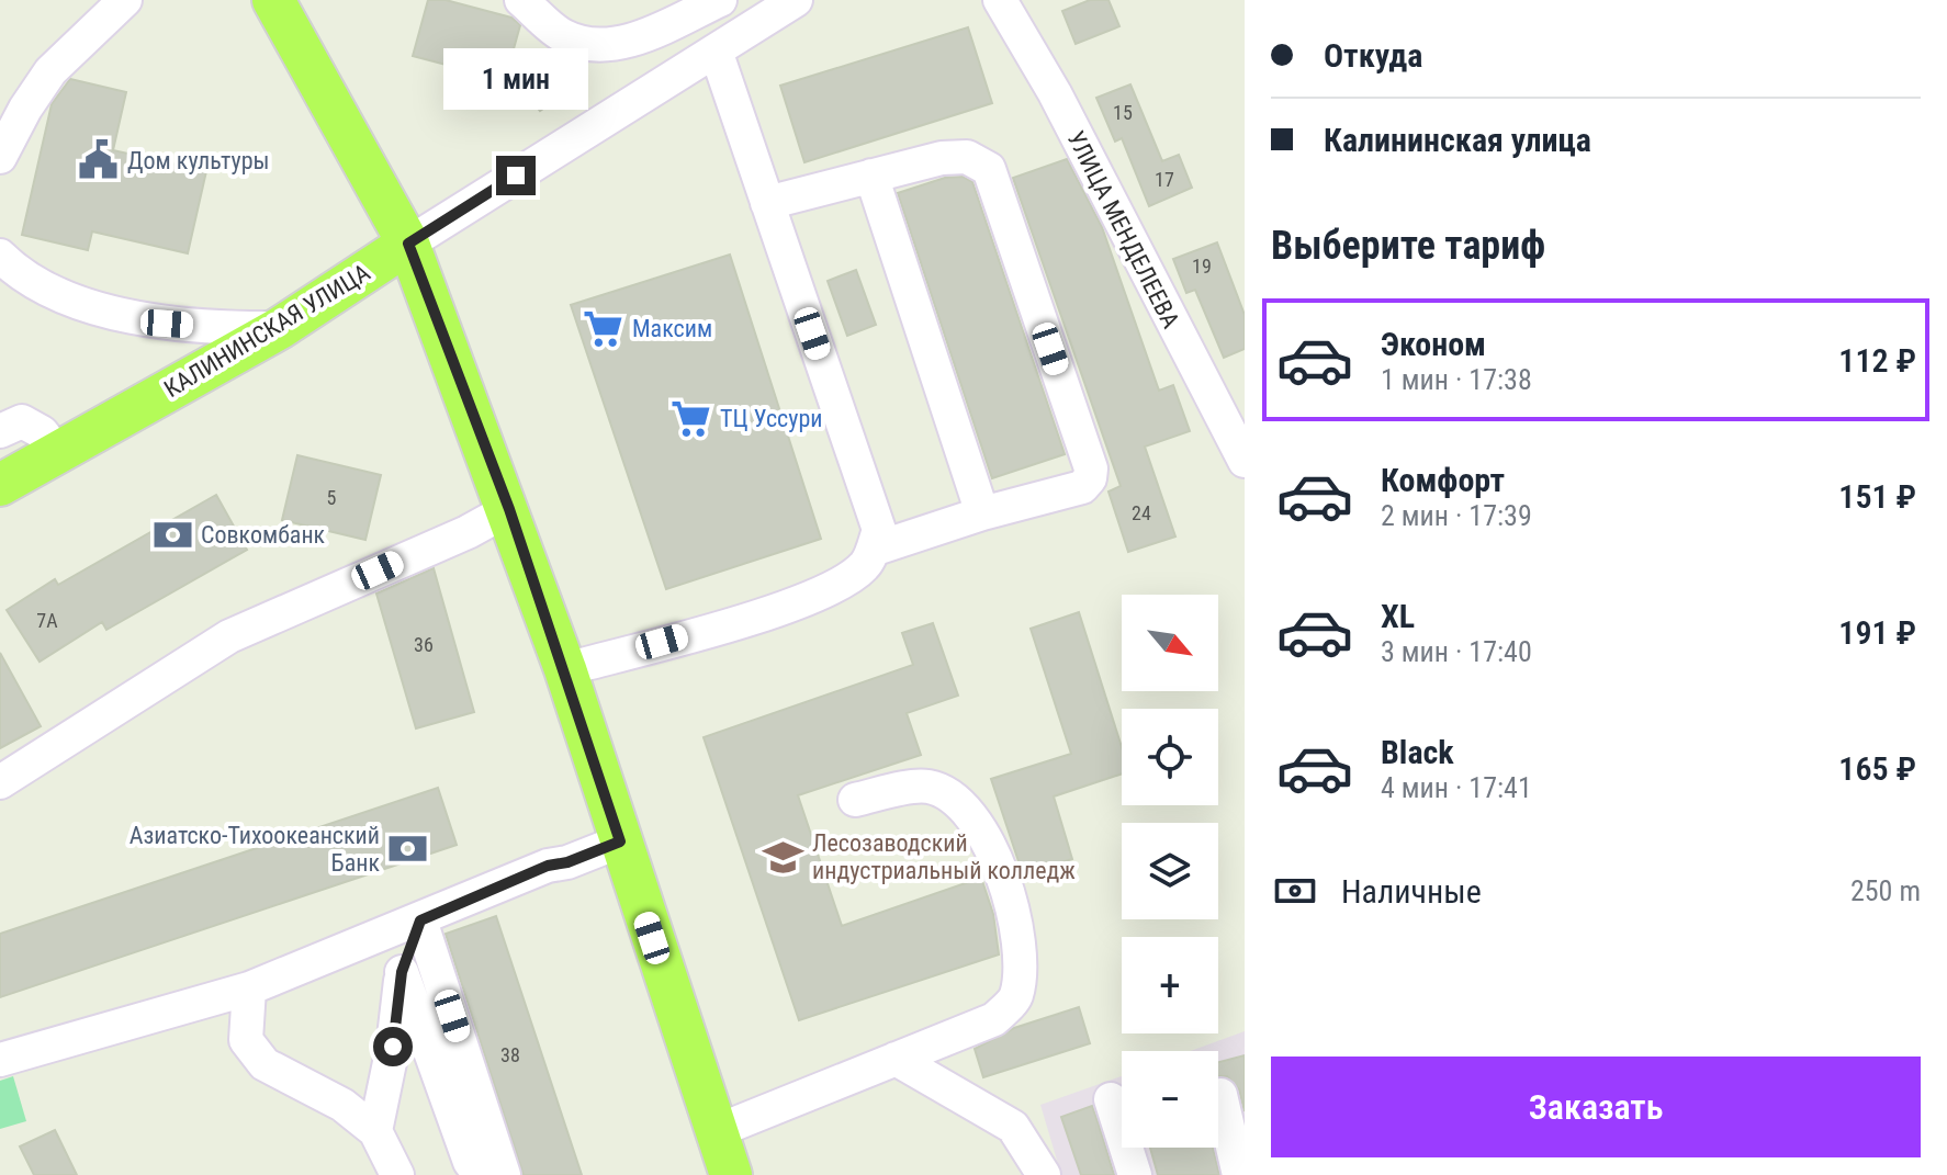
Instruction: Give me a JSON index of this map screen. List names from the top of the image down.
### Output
{
  "streets": {
    "main road": ["КАЛИНИНСКАЯ УЛИЦА"],
    "street": ["УЛИЦА МЕНДЕЛЕЕВА"]
  },
  "places": {
    "public building": ["Дом культуры"],
    "supermarket": ["Максим", "ТЦ Уссури"],
    "bank": ["Совкомбанк", "Азиатско-Тихоокеанский Банк"],
    "school or university": ["Лесозаводский индустриальный колледж"]
  },
  "house_numbers": [
    "15",
    "17",
    "19",
    "5",
    "24",
    "7А",
    "36",
    "38"
  ],
  "north": "bottom right",
  "page": {
    "banner": ["Откуда", "Калининская улица"],
    "bubble": "1 мин",
    "heading": "Выберите тариф",
    "list": [
      {
        "name": "Эконом",
        "note": "1 мин · 17:38",
        "value": "112 ₽"
      },
      {
        "name": "Комфорт",
        "note": "2 мин · 17:39",
        "value": "151 ₽"
      },
      {
        "name": "XL",
        "note": "3 мин · 17:40",
        "value": "191 ₽"
      },
      {
        "name": "Black",
        "note": "4 мин · 17:41",
        "value": "165 ₽"
      }
    ],
    "map_buttons": ["+", "−"],
    "pay": ["Наличные", "250 m"],
    "buttons": "Заказать"
  }
}
